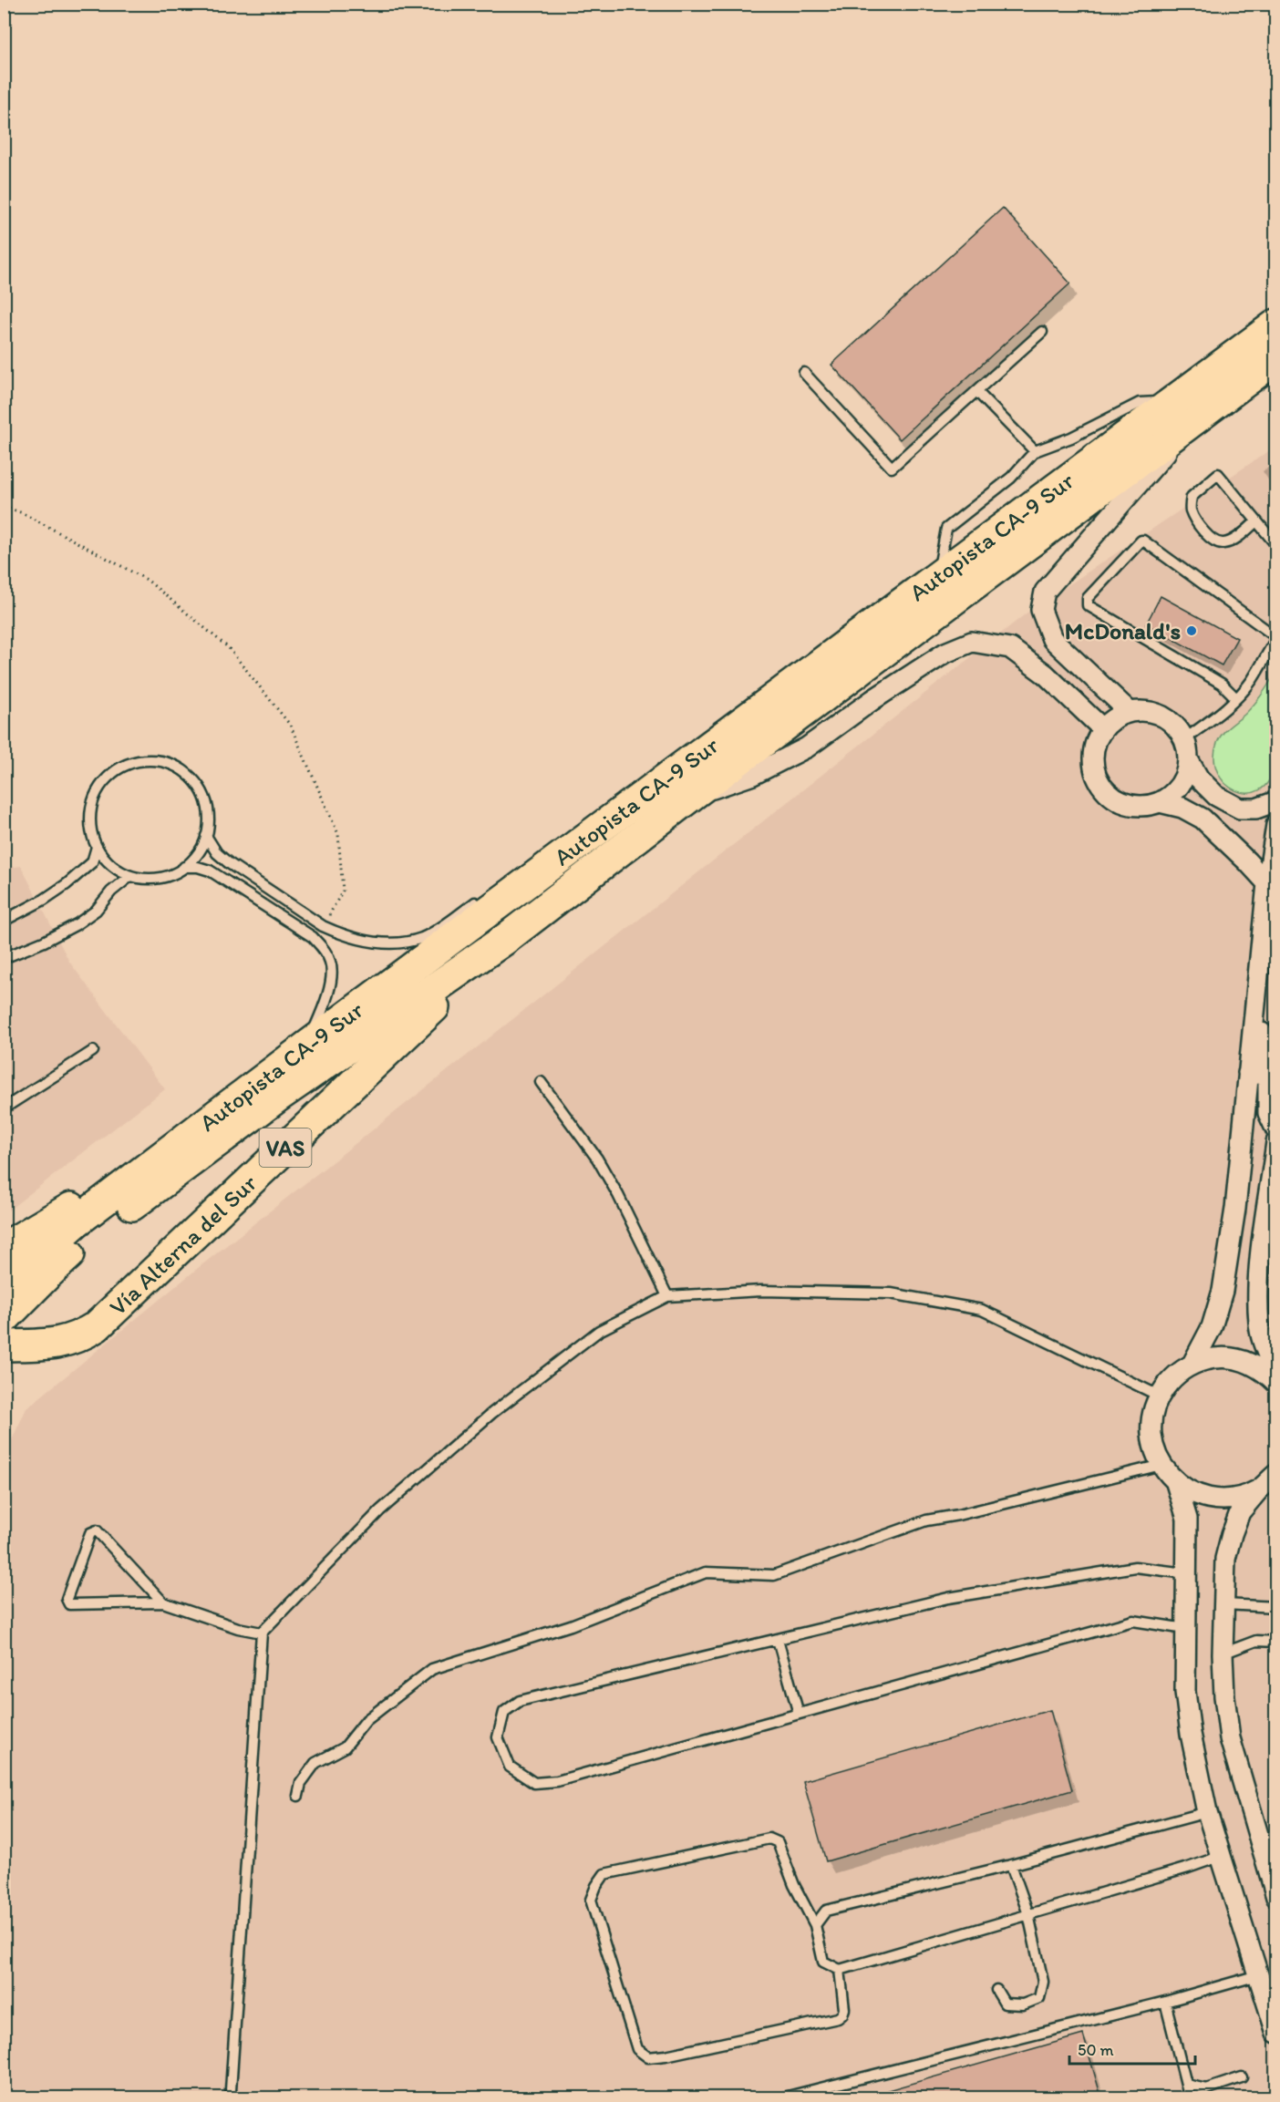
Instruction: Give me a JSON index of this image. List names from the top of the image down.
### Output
{
  "streets": {
    "highway": ["Autopista CA-9 Sur", "VAS", "Vía Alterna del Sur"]
  },
  "crossings": [
    ["Autopista CA-9 Sur", "Vía Alterna del Sur"]
  ],
  "places": ["McDonald's"],
  "scale_bar": "50 m"
}
